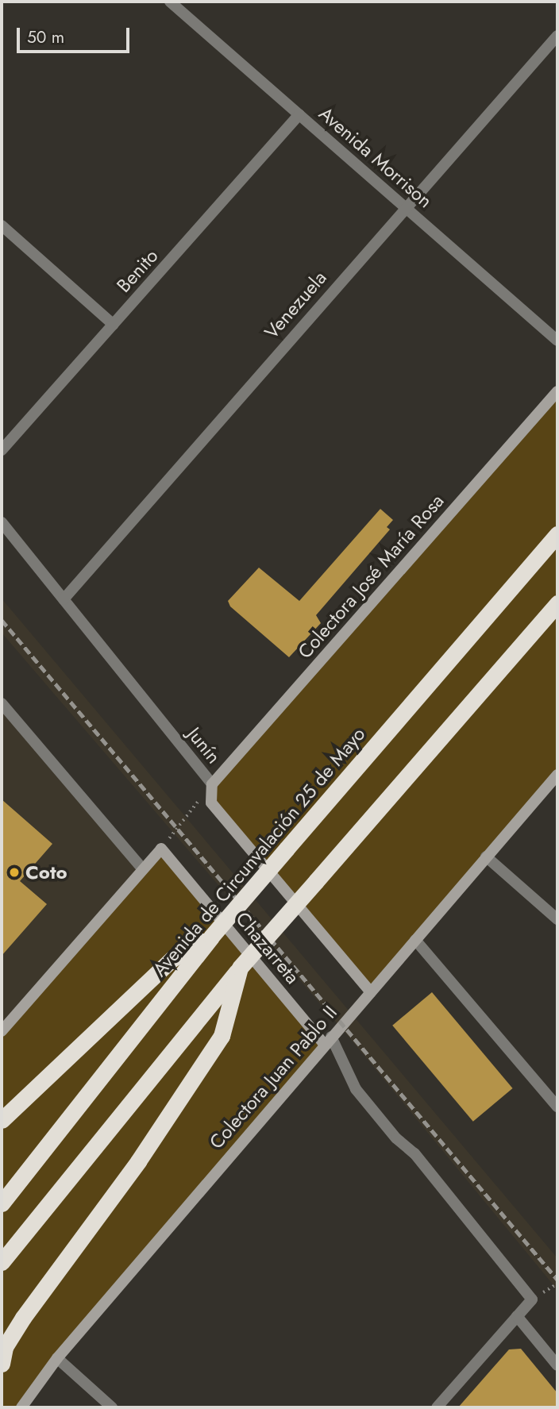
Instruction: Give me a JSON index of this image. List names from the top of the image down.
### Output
{
  "streets": {
    "highway": ["Avenida de Circunvalación 25 de Mayo"],
    "main road": [
      "Colectora José María Rosa",
      "Junín",
      "Chazarreta",
      "Colectora Juan Pablo II"
    ],
    "street": ["Avenida Morrison", "Benito", "Venezuela"]
  },
  "crossings": [
    ["Avenida Morrison", "Benito"],
    ["Avenida Morrison", "Venezuela"],
    ["Venezuela", "Junín"],
    ["Colectora José María Rosa", "Junín"],
    ["Junín", "Colectora Juan Pablo II"],
    ["Chazarreta", "Colectora Juan Pablo II"]
  ],
  "places": ["Coto"],
  "scale_bar": "50 m"
}
